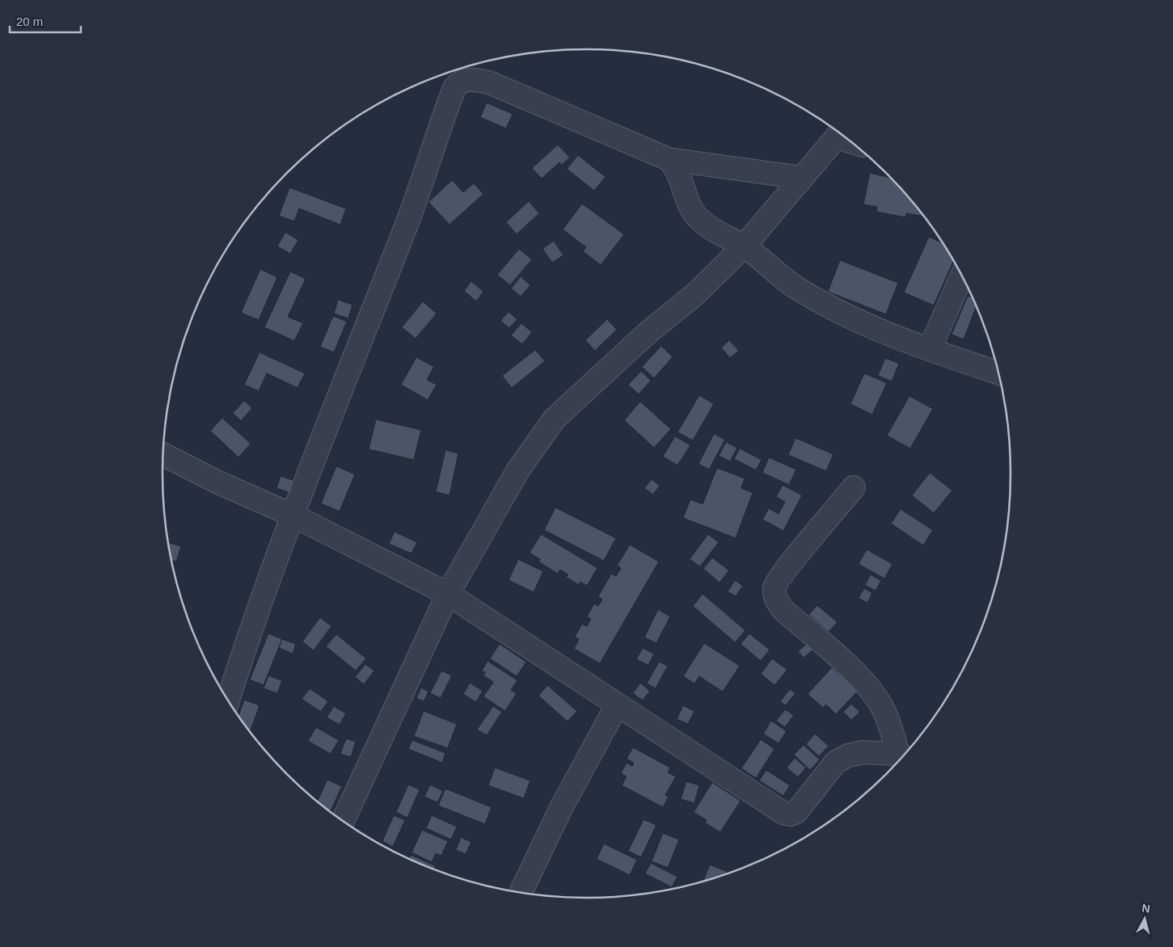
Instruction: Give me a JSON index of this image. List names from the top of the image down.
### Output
{
  "scale_bar": "20 m",
  "north": "top"
}
